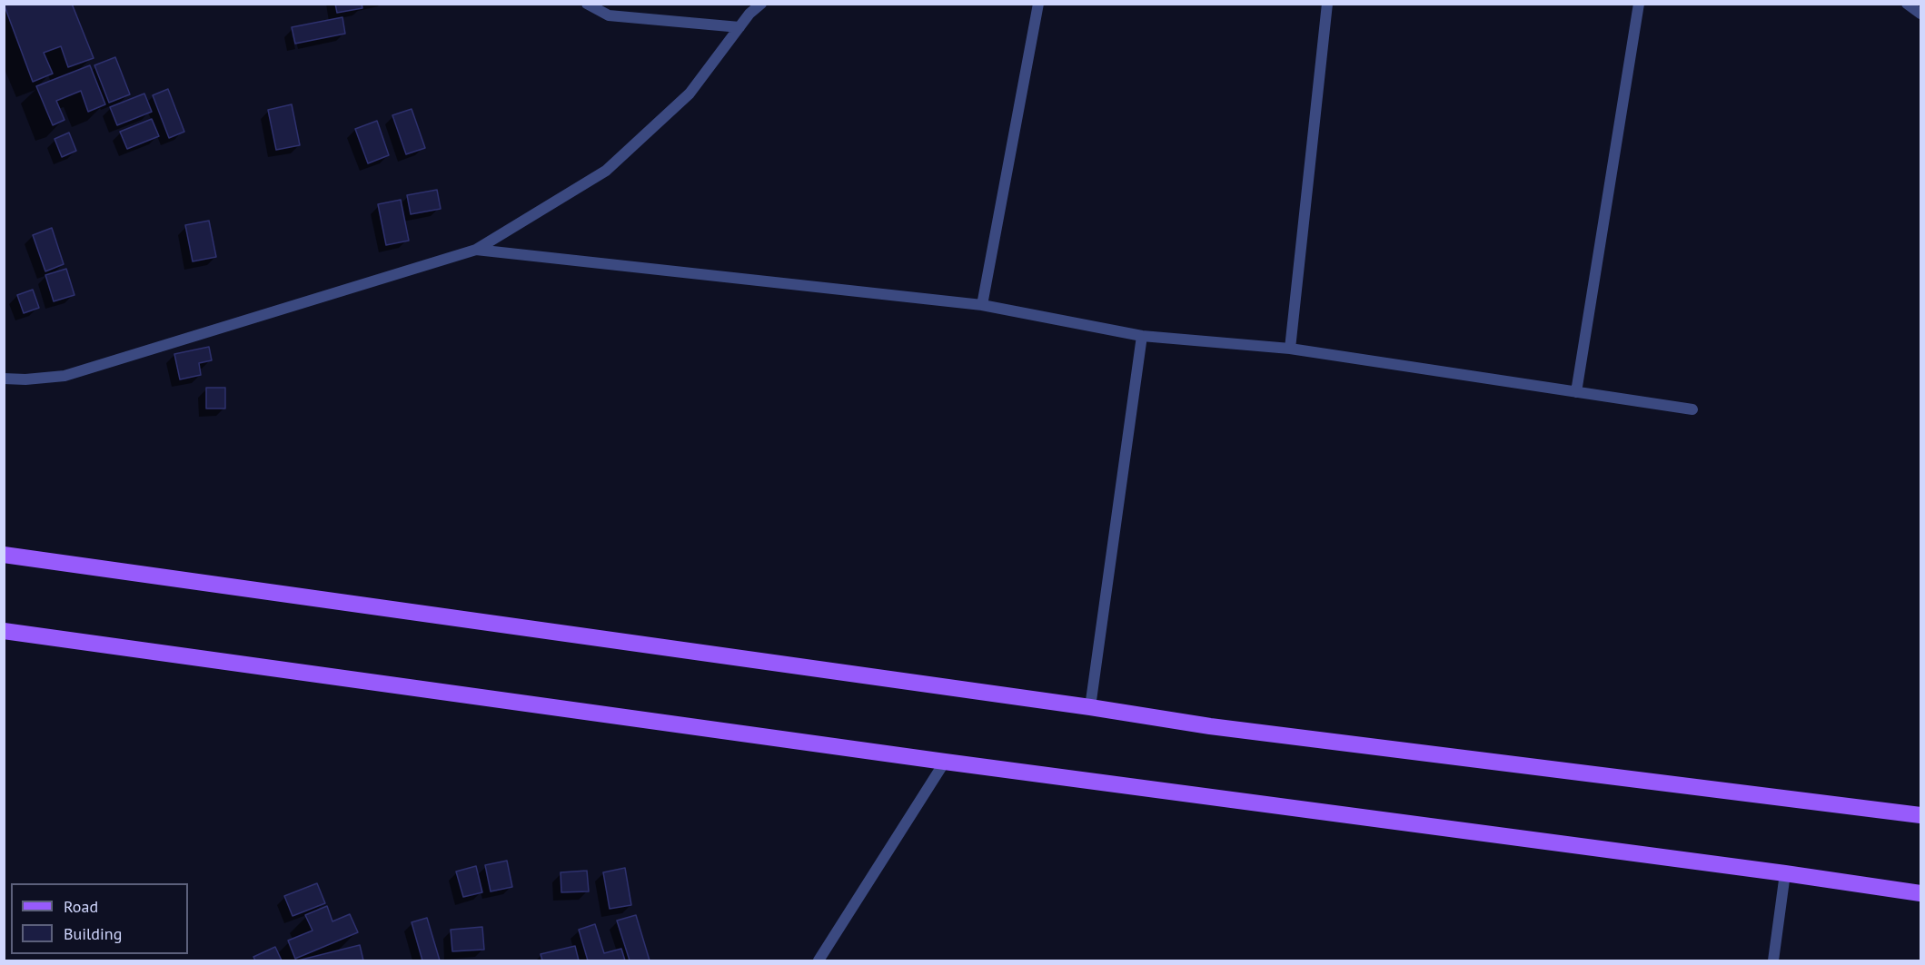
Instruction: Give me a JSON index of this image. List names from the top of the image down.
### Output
{
  "legend": ["Road", "Building"]
}
